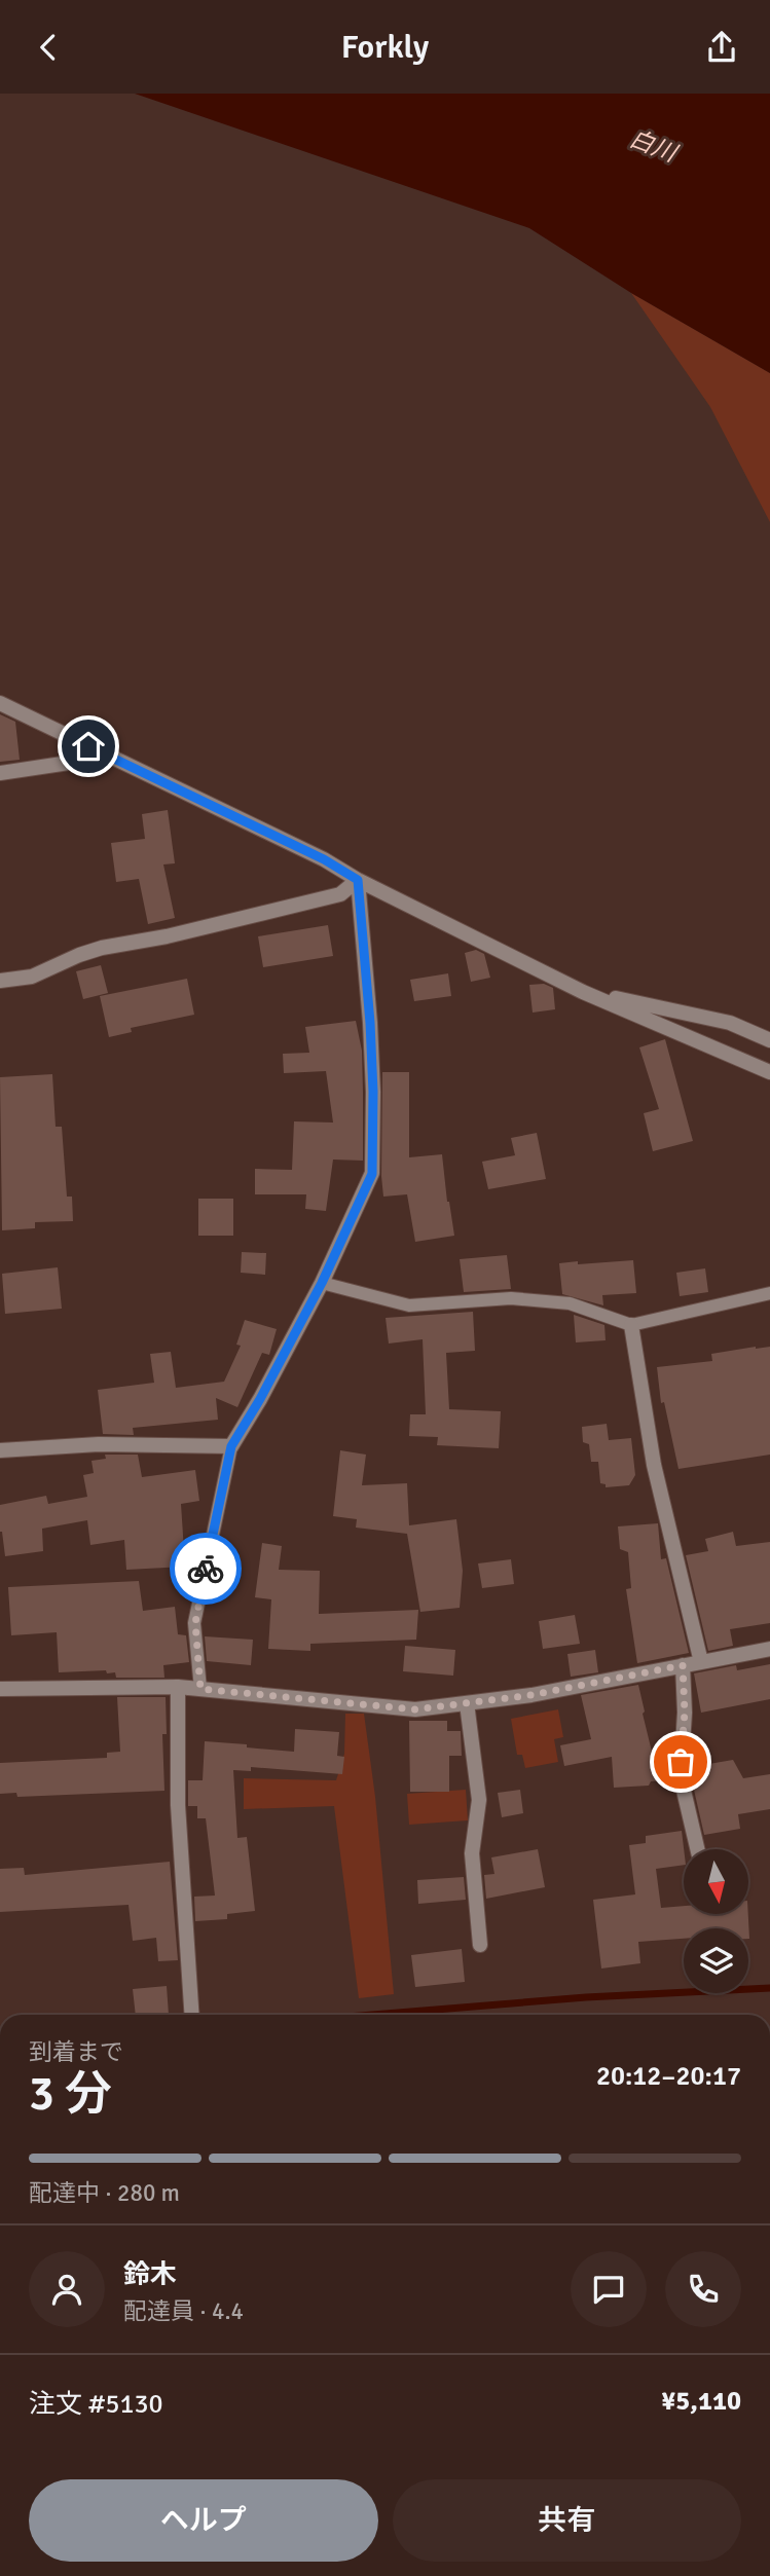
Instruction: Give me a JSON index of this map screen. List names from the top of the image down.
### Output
{
  "water": ["白川"],
  "north": "bottom",
  "page": {
    "header": "Forkly",
    "heading": ["3 分", "到着まで", "20:12–20:17"],
    "panel": [
      "鈴木",
      "配達員 · 4.4",
      "注文 #5130",
      "¥5,110"
    ],
    "bar": "配達中 · 280 m",
    "buttons": ["ヘルプ", "共有"]
  }
}
